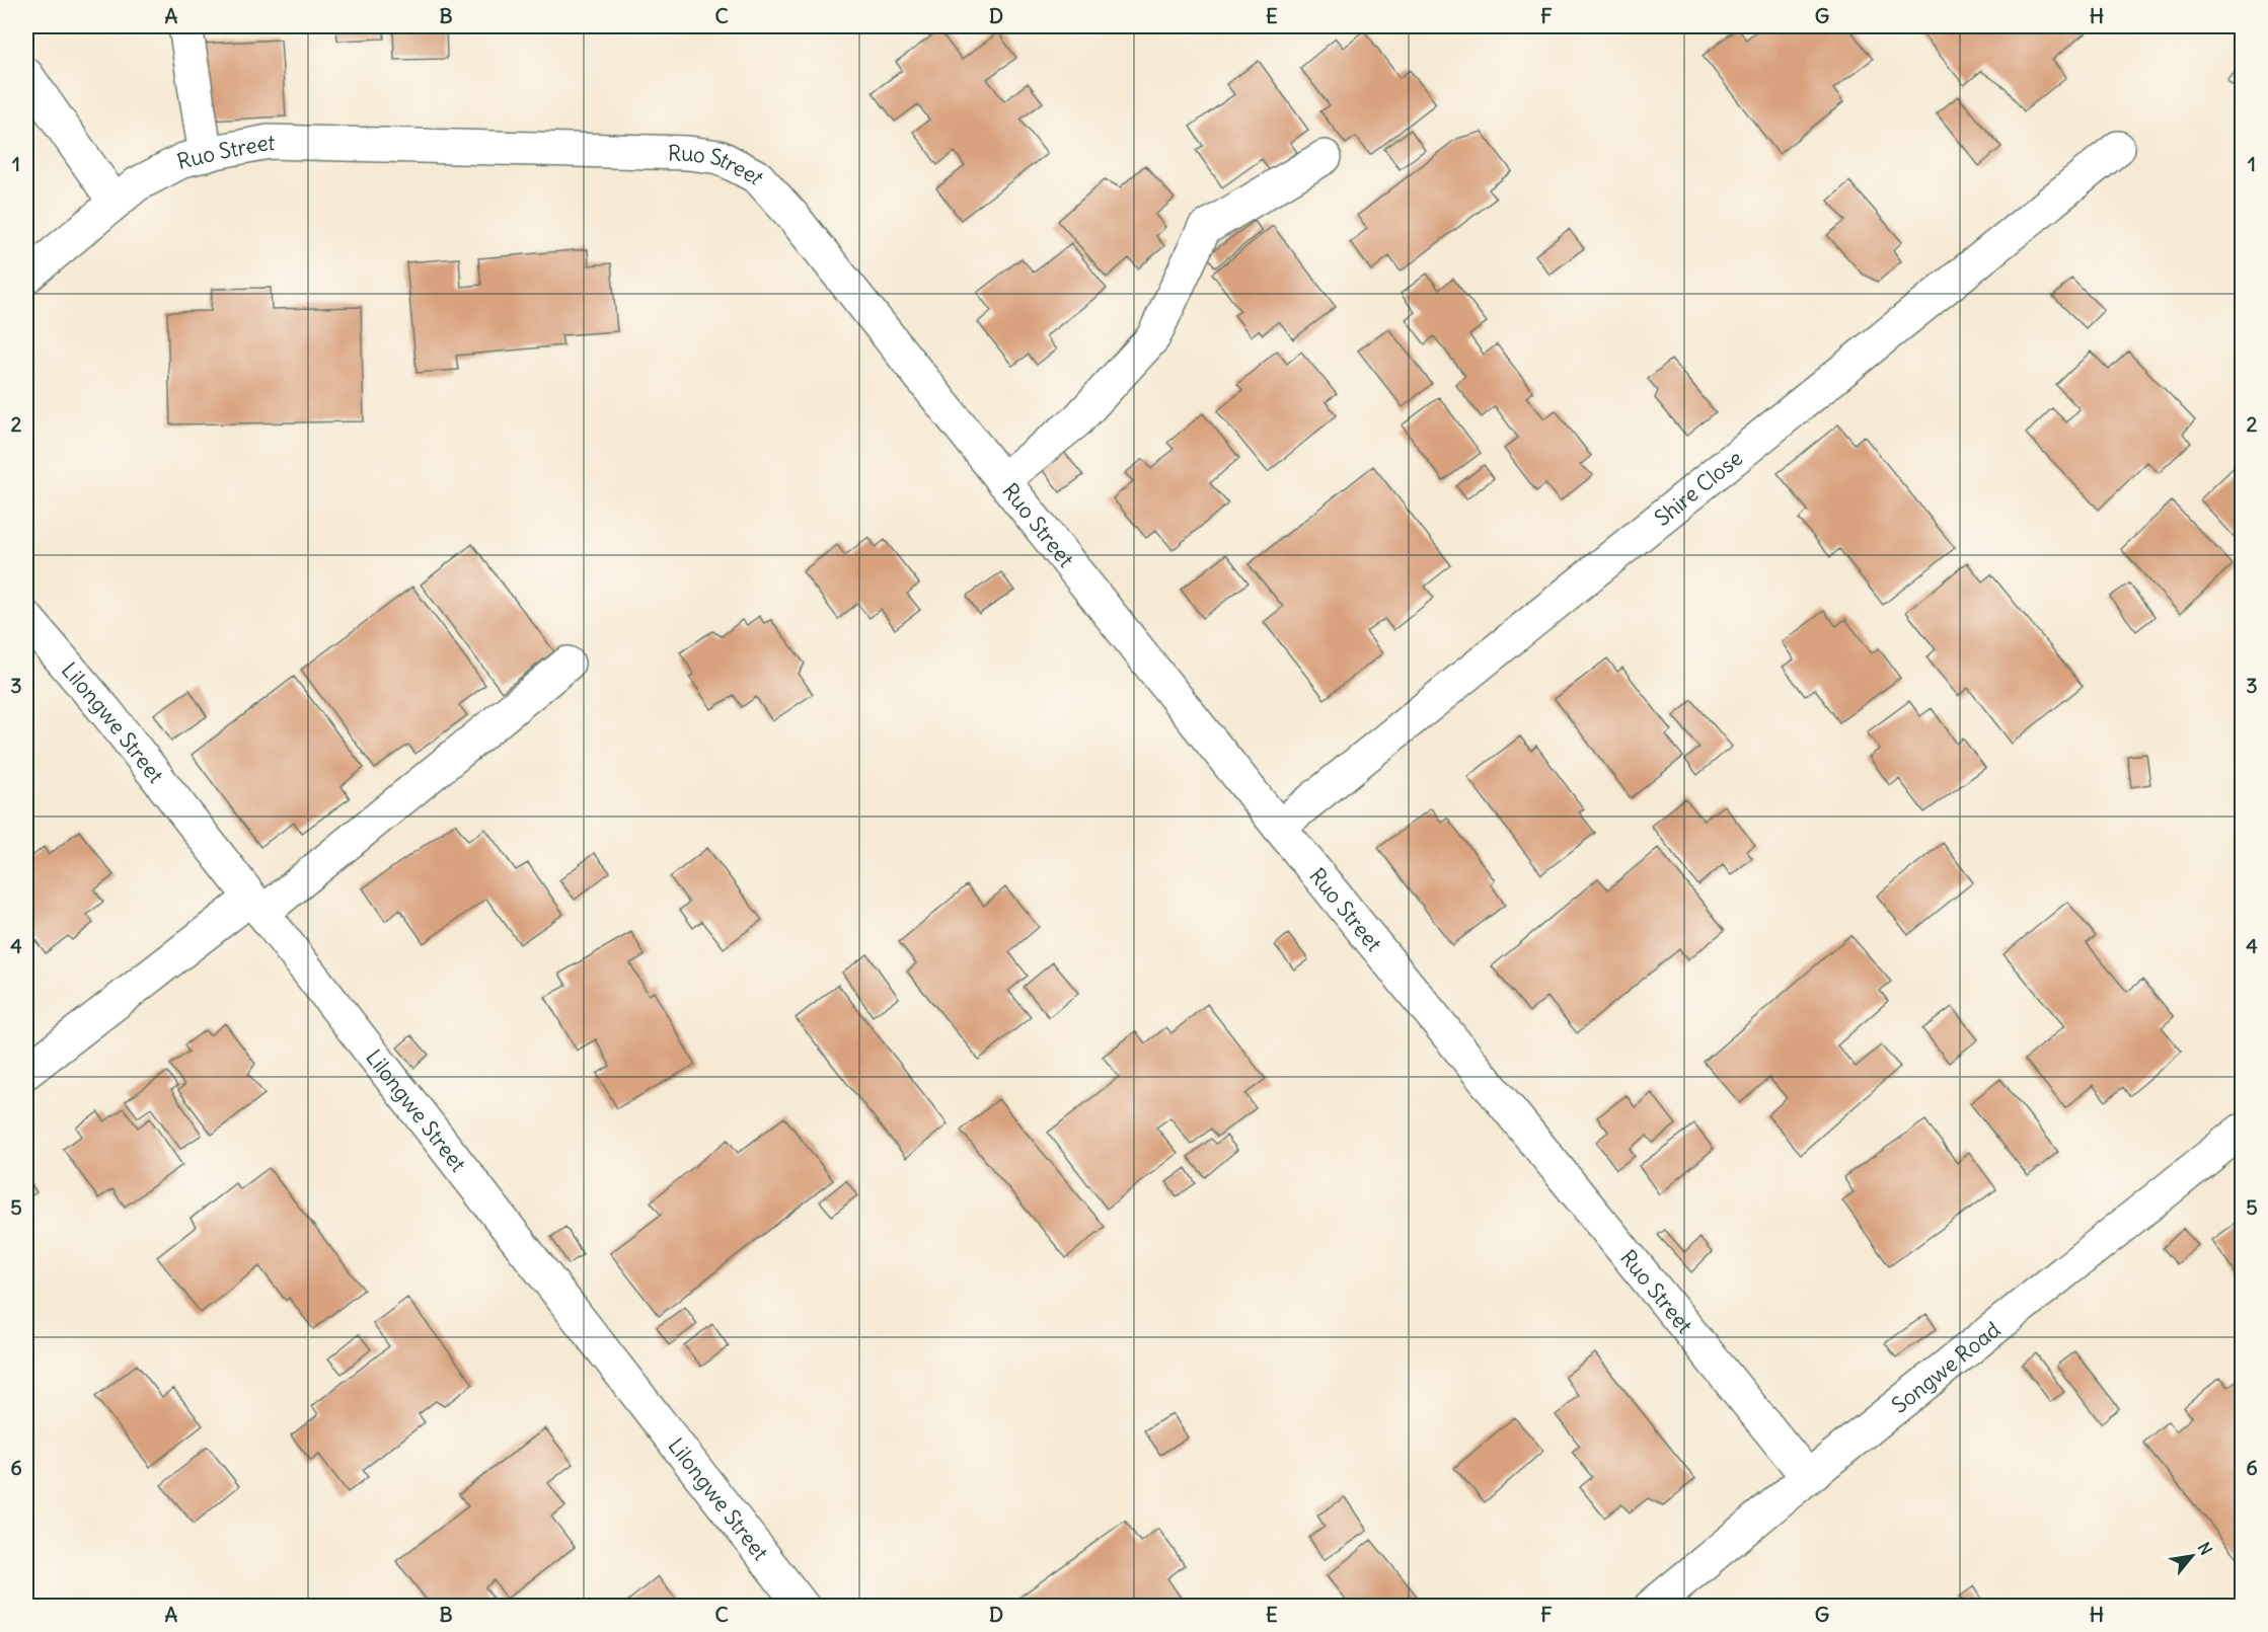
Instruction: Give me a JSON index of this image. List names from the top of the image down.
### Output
{
  "streets": {
    "street": [
      "Ruo Street",
      "Shire Close",
      "Lilongwe Street",
      "Songwe Road"
    ]
  },
  "crossings": [
    ["Ruo Street", "Shire Close"],
    ["Ruo Street", "Songwe Road"]
  ],
  "north": "top right",
  "grid": {
    "columns": [
      "A",
      "B",
      "C",
      "D",
      "E",
      "F",
      "G",
      "H"
    ],
    "rows": [
      "1",
      "2",
      "3",
      "4",
      "5",
      "6"
    ]
  }
}
